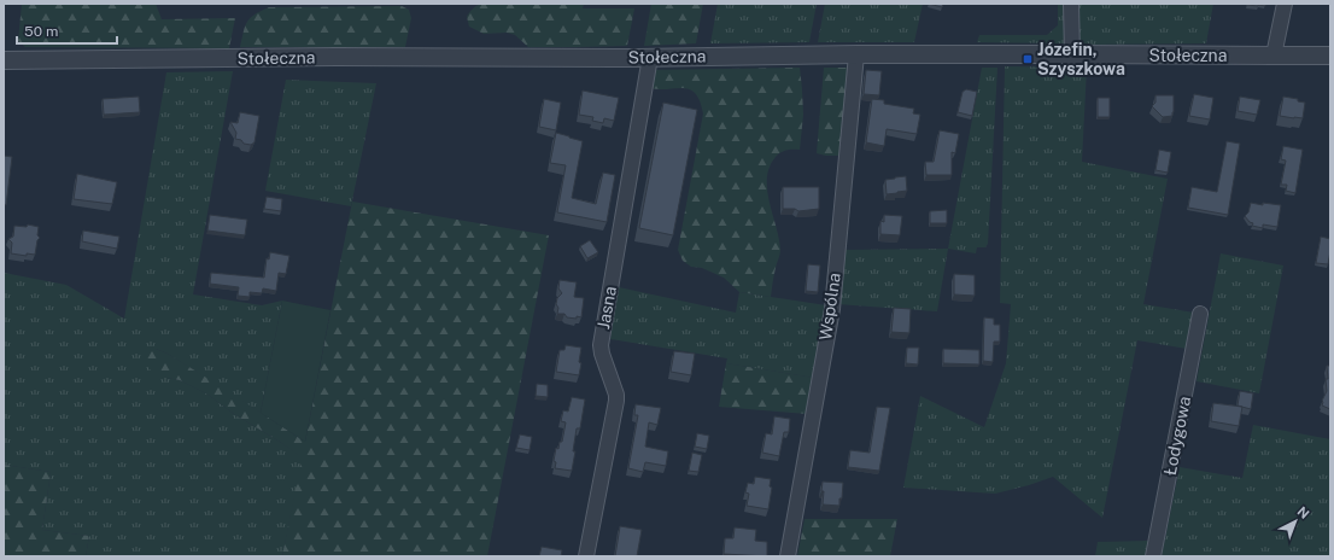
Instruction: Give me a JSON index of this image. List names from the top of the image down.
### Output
{
  "streets": {
    "street": [
      "Stołeczna",
      "Wspólna",
      "Jasna",
      "Łodygowa"
    ]
  },
  "crossings": [
    ["Stołeczna", "Wspólna"],
    ["Stołeczna", "Jasna"]
  ],
  "places": {
    "transit": ["Józefin, Szyszkowa"]
  },
  "scale_bar": "50 m",
  "north": "top right"
}
